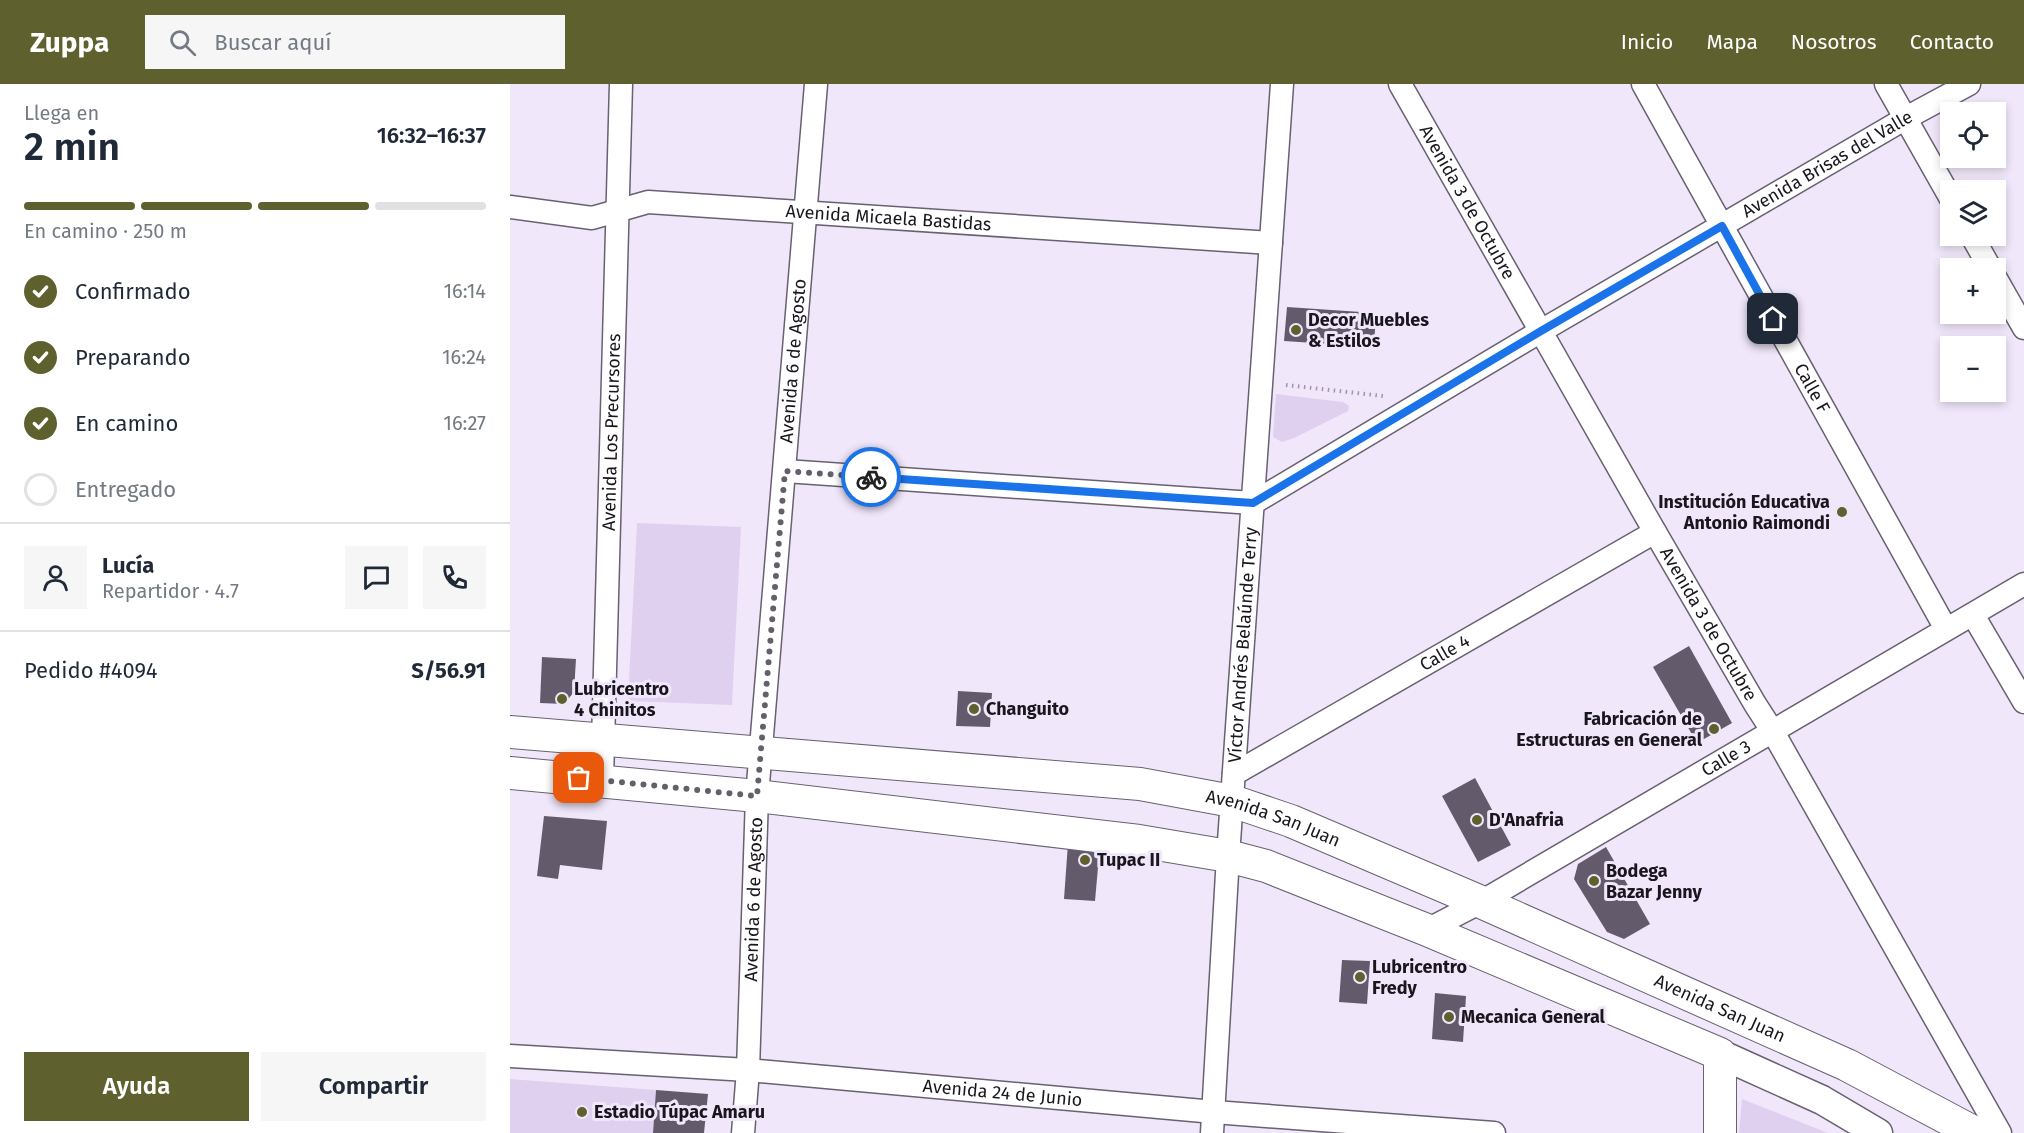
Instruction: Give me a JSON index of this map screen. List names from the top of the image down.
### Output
{
  "streets": {
    "main road": ["Avenida San Juan"],
    "street": [
      "Avenida Brisas del Valle",
      "Avenida 3 de Octubre",
      "Avenida Micaela Bastidas",
      "Avenida 6 de Agosto",
      "Calle F",
      "Avenida Los Precursores",
      "Víctor Andrés Belaúnde Terry",
      "Calle 4",
      "Calle 3",
      "Avenida 24 de Junio"
    ]
  },
  "crossings": [
    ["Avenida Brisas del Valle", "Avenida 3 de Octubre"],
    ["Avenida Brisas del Valle", "Calle F"],
    ["Avenida Brisas del Valle", "Víctor Andrés Belaúnde Terry"],
    ["Avenida 3 de Octubre", "Calle 4"],
    ["Avenida 3 de Octubre", "Calle 3"],
    ["Avenida Micaela Bastidas", "Avenida 6 de Agosto"],
    ["Avenida Micaela Bastidas", "Avenida Los Precursores"],
    ["Avenida Micaela Bastidas", "Víctor Andrés Belaúnde Terry"],
    ["Avenida 6 de Agosto", "Avenida San Juan"],
    ["Avenida 6 de Agosto", "Avenida 24 de Junio"],
    ["Calle F", "Calle 3"],
    ["Avenida Los Precursores", "Avenida San Juan"],
    ["Víctor Andrés Belaúnde Terry", "Calle 4"],
    ["Víctor Andrés Belaúnde Terry", "Avenida San Juan"],
    ["Víctor Andrés Belaúnde Terry", "Avenida 24 de Junio"],
    ["Calle 4", "Avenida San Juan"],
    ["Calle 3", "Avenida San Juan"]
  ],
  "places": [
    "Decor Muebles & Estilos",
    "Institución Educativa Antonio Raimondi",
    "Lubricentro 4 Chinitos",
    "Changuito",
    "Fabricación de Estructuras en General",
    "D'Anafria",
    "Tupac II",
    "Bodega Bazar Jenny",
    "Lubricentro Fredy",
    "Mecanica General",
    "Estadio Túpac Amaru"
  ],
  "page": {
    "header": "Zuppa",
    "search": "Buscar aquí",
    "nav": [
      "Inicio",
      "Mapa",
      "Nosotros",
      "Contacto"
    ],
    "heading": ["2 min", "Llega en", "16:32–16:37"],
    "panel": [
      "Lucía",
      "Repartidor · 4.7",
      "Pedido #4094",
      "S/56.91"
    ],
    "map_buttons": ["+", "−"],
    "bar": "En camino · 250 m",
    "list": [
      ["Confirmado", "16:14"],
      ["Preparando", "16:24"],
      ["En camino", "16:27"],
      "Entregado"
    ],
    "buttons": ["Ayuda", "Compartir"]
  }
}
